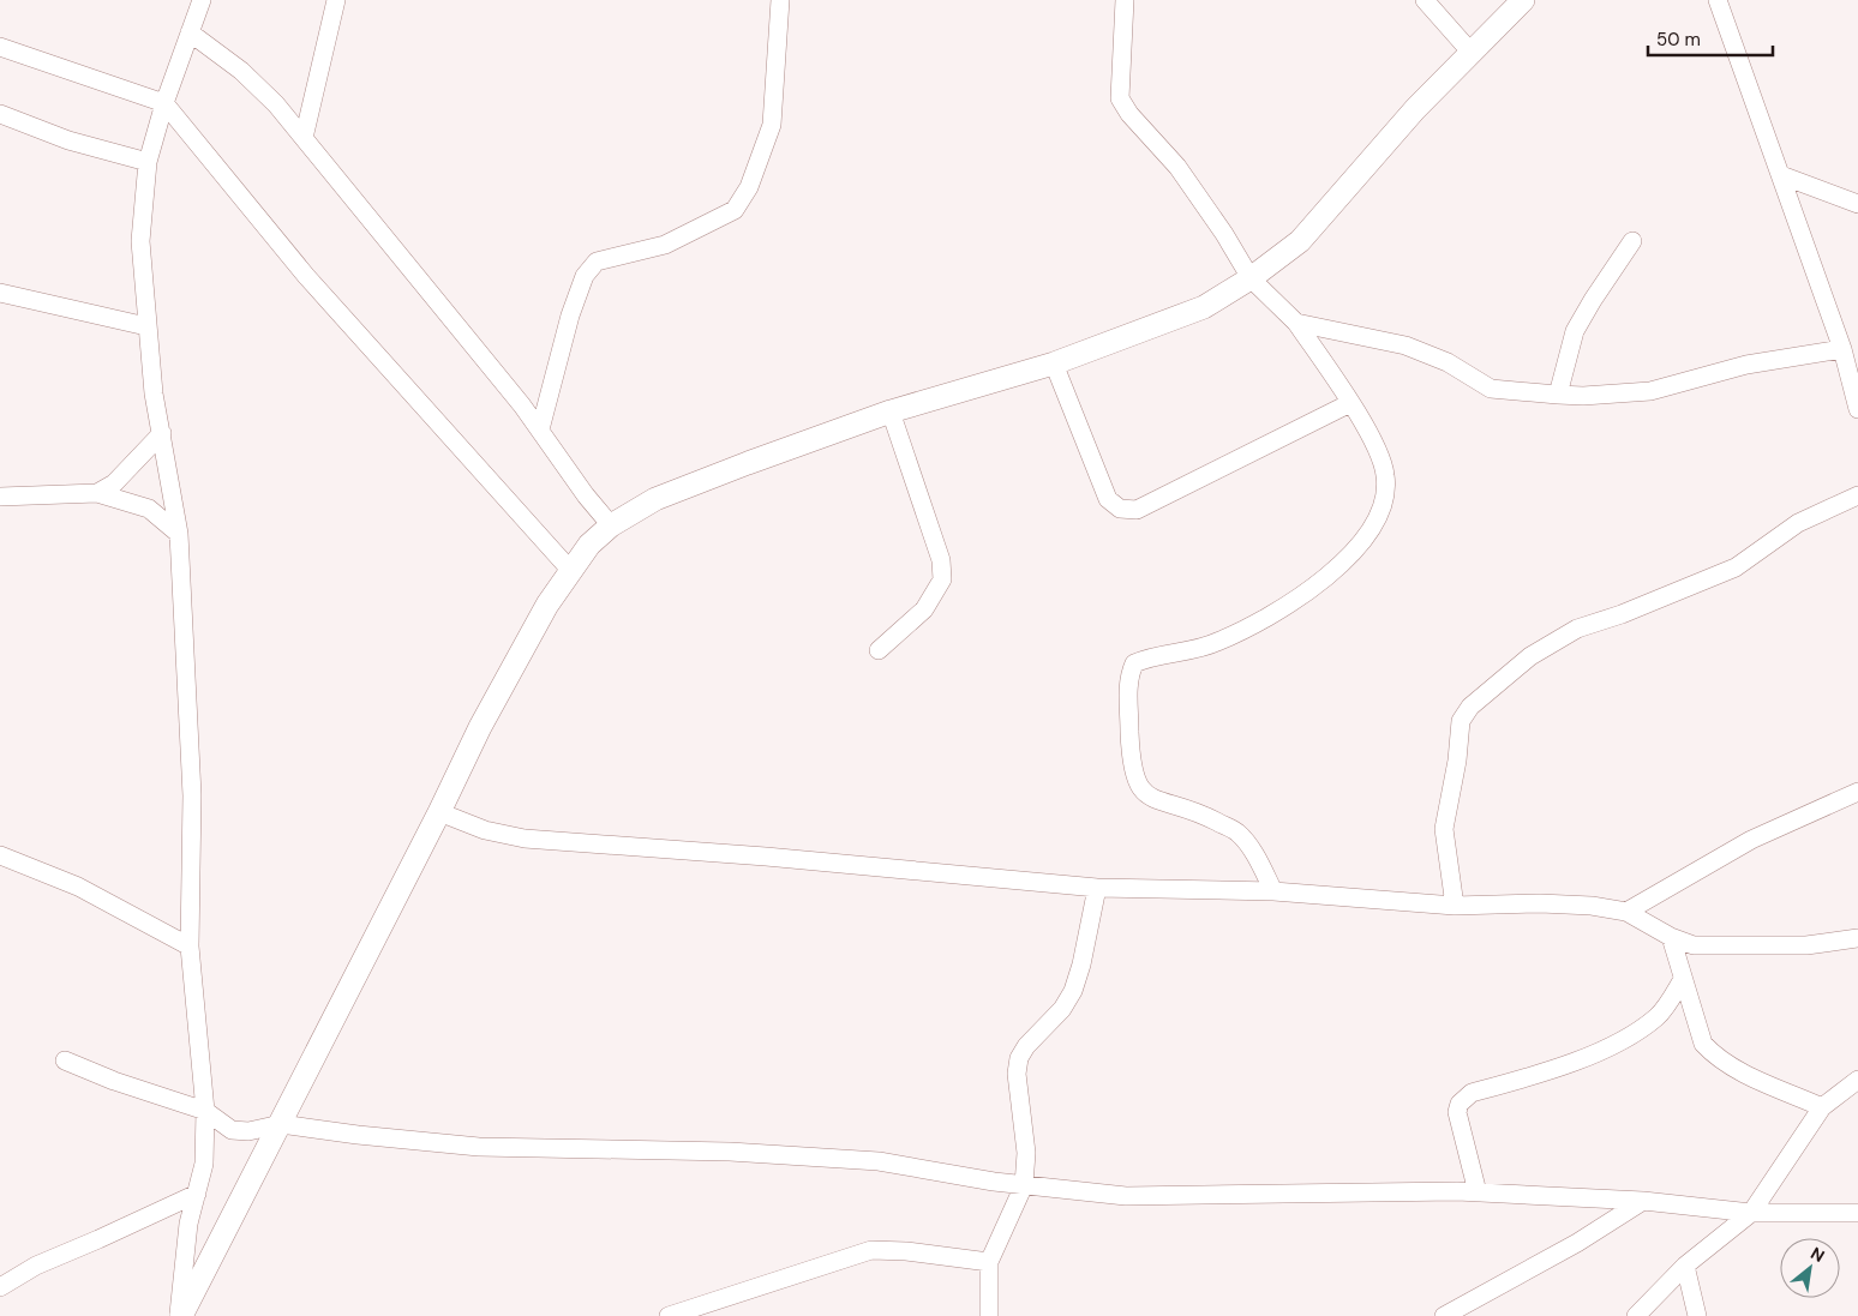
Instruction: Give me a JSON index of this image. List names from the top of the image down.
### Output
{
  "scale_bar": "50 m",
  "north": "top right"
}
